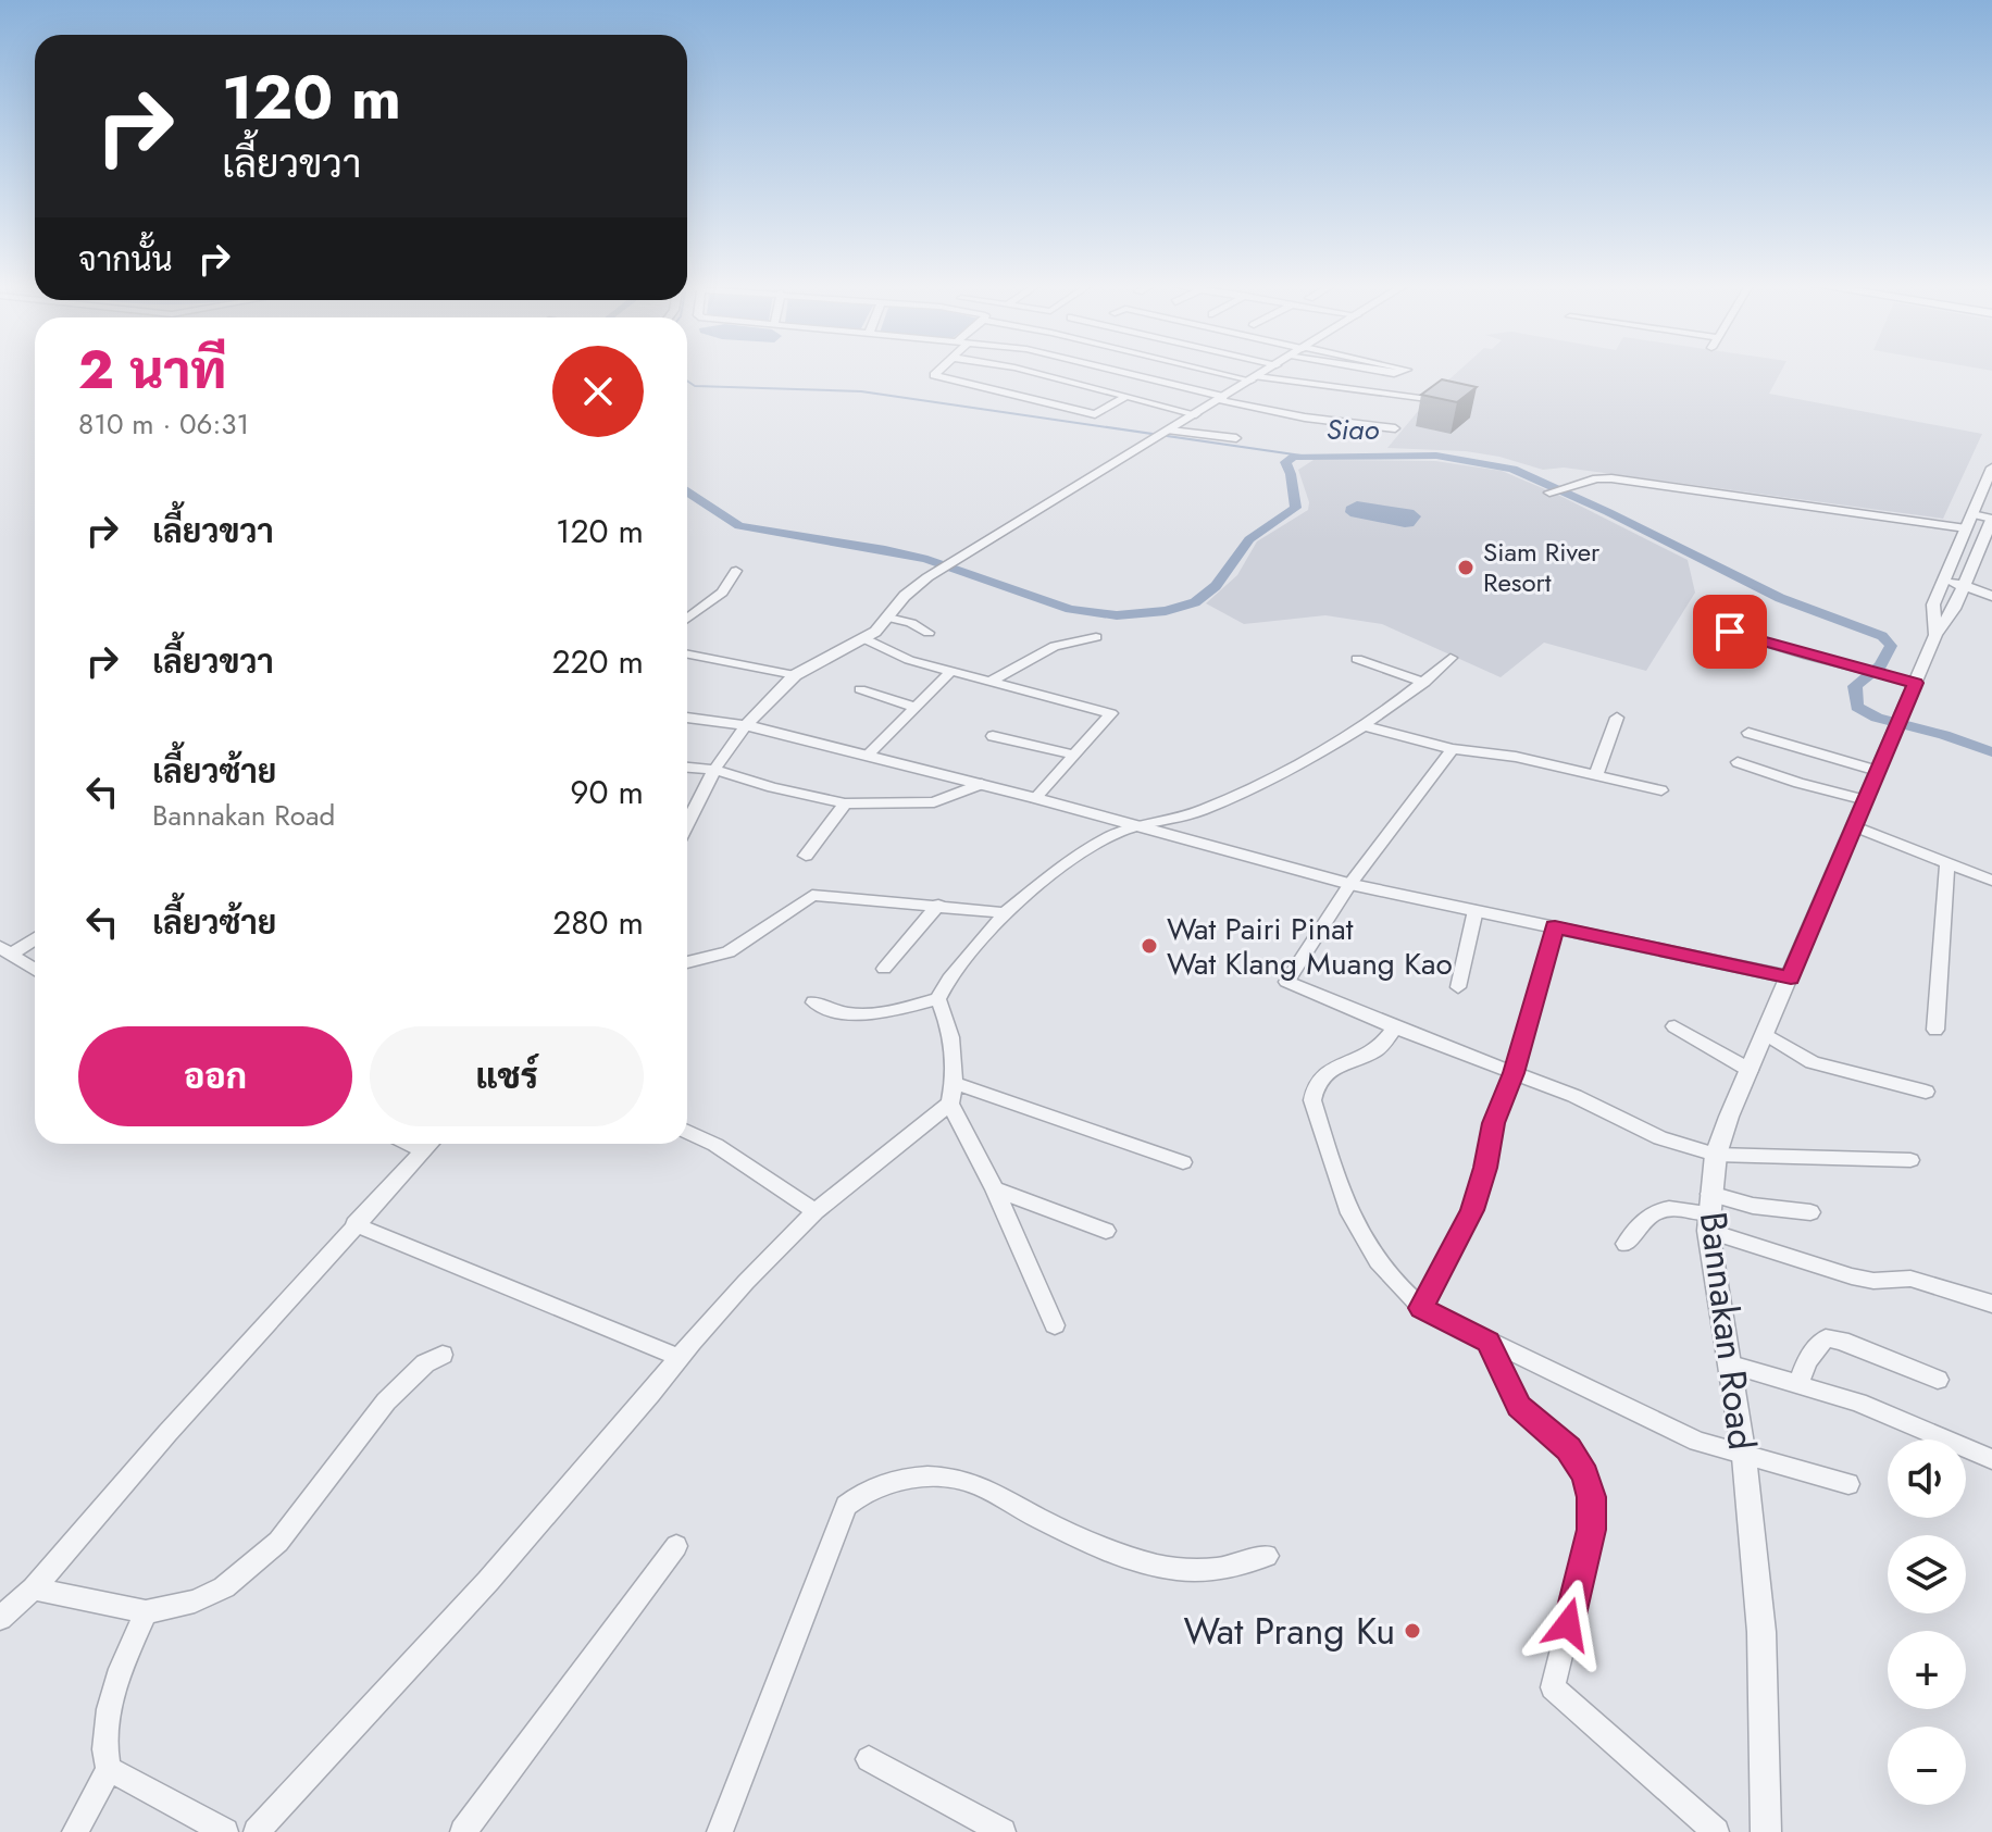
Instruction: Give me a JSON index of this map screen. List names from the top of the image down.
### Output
{
  "streets": {
    "street": ["Bannakan Road"]
  },
  "water": ["Siao"],
  "places": ["Siam River Resort", "Wat Pairi Pinat Wat Klang Muang Kao", "Wat Prang Ku"],
  "page": {
    "turn": ["120 m", "เลี้ยวขวา"],
    "then": "จากนั้น",
    "heading": ["2 นาที", "810 m · 06:31"],
    "list": [
      {
        "name": "เลี้ยวขวา",
        "value": "120 m"
      },
      {
        "name": "เลี้ยวขวา",
        "value": "220 m"
      },
      {
        "name": "เลี้ยวซ้าย",
        "note": "Bannakan Road",
        "value": "90 m"
      },
      {
        "name": "เลี้ยวซ้าย",
        "value": "280 m"
      }
    ],
    "buttons": ["ออก", "แชร์"],
    "map_buttons": ["+", "−"]
  }
}
